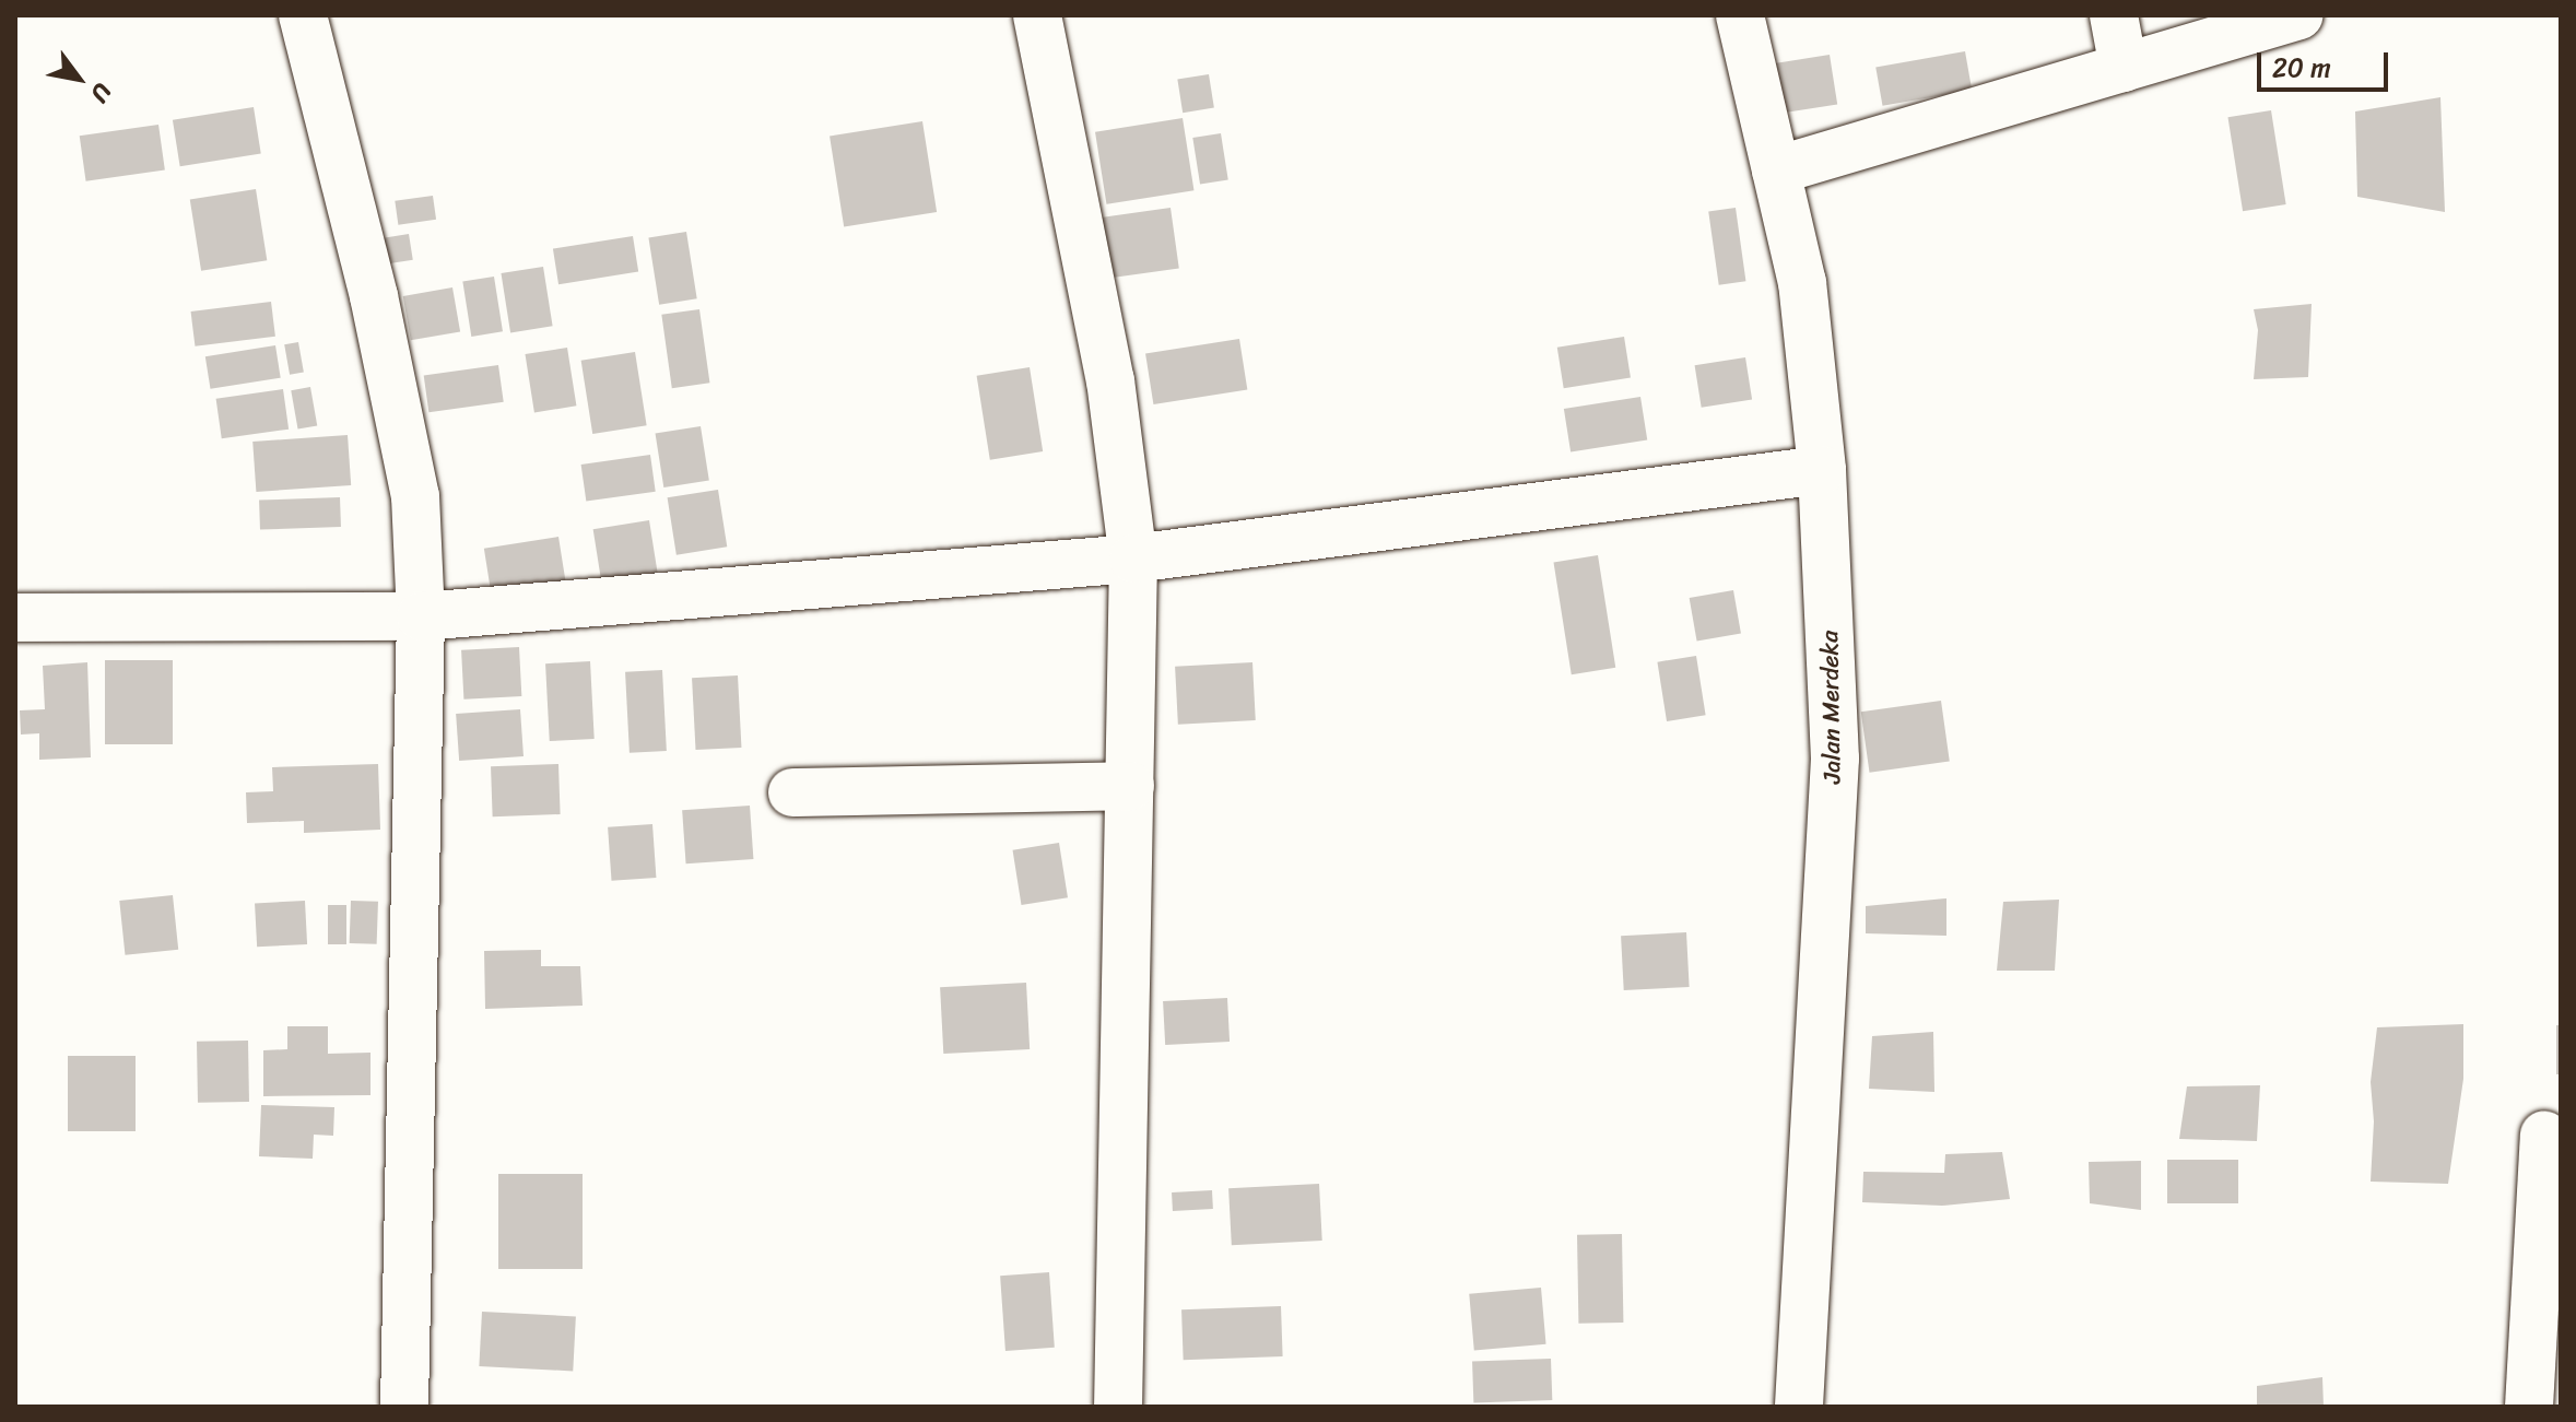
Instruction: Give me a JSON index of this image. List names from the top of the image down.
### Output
{
  "streets": {
    "street": ["Jalan Merdeka"]
  },
  "scale_bar": "20 m",
  "north": "bottom right"
}
